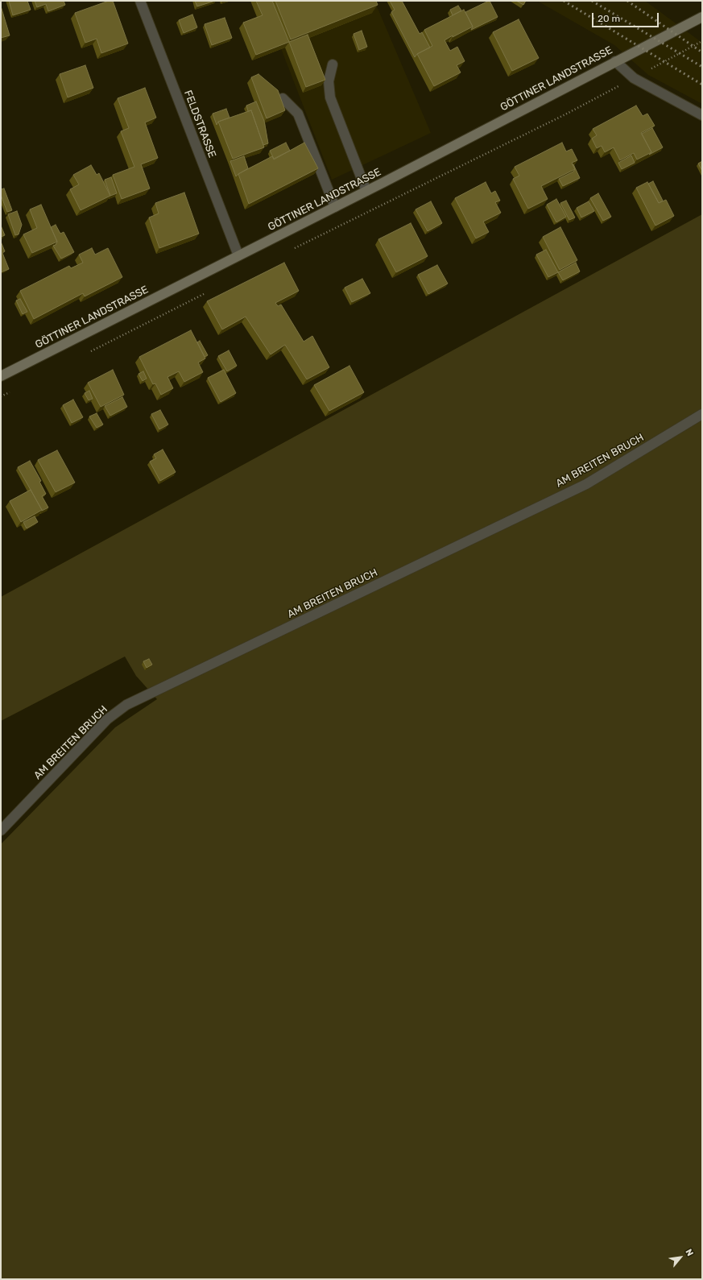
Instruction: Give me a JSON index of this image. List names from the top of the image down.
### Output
{
  "streets": {
    "street": ["GÖTTINER LANDSTRASSE", "FELDSTRASSE", "AM BREITEN BRUCH"]
  },
  "crossings": [
    ["GÖTTINER LANDSTRASSE", "FELDSTRASSE"]
  ],
  "scale_bar": "20 m",
  "north": "top right"
}
